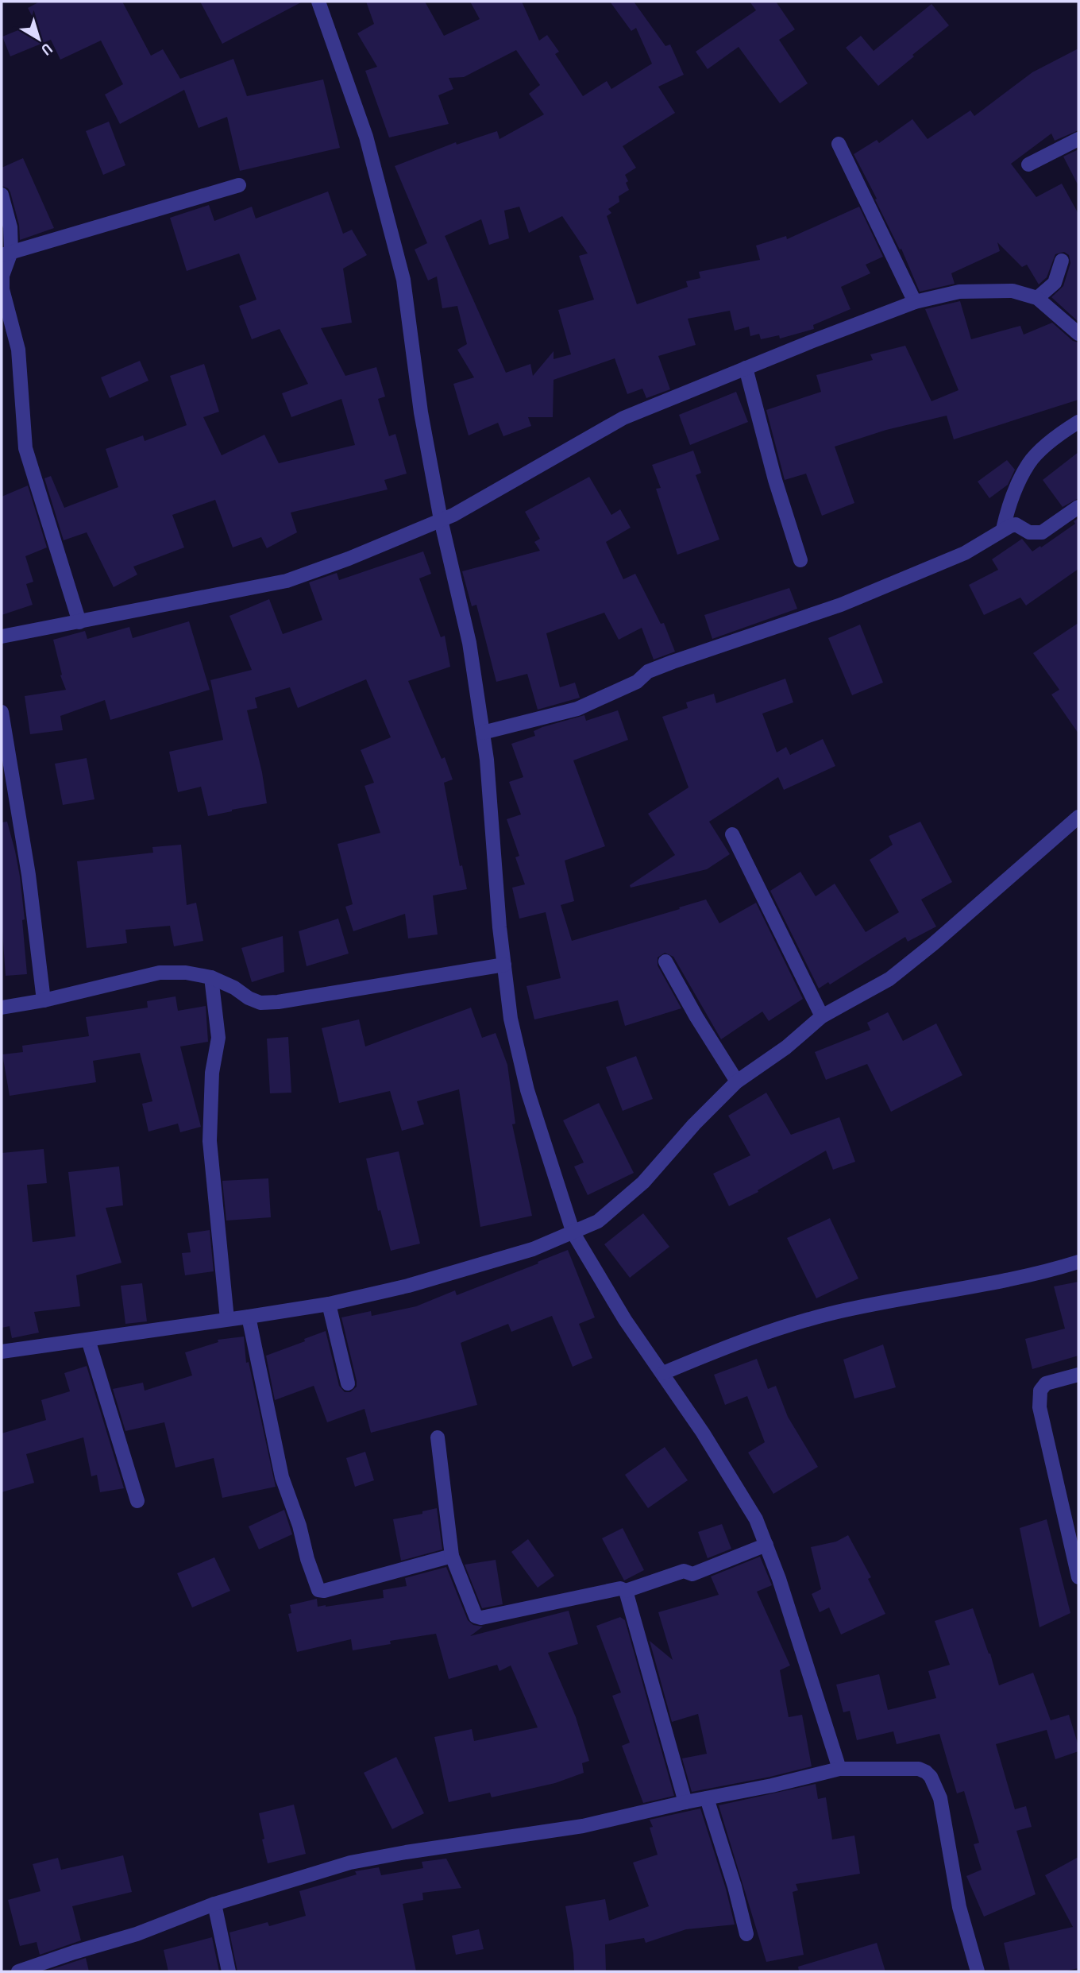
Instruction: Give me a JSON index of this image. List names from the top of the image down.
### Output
{
  "north": "bottom right"
}
